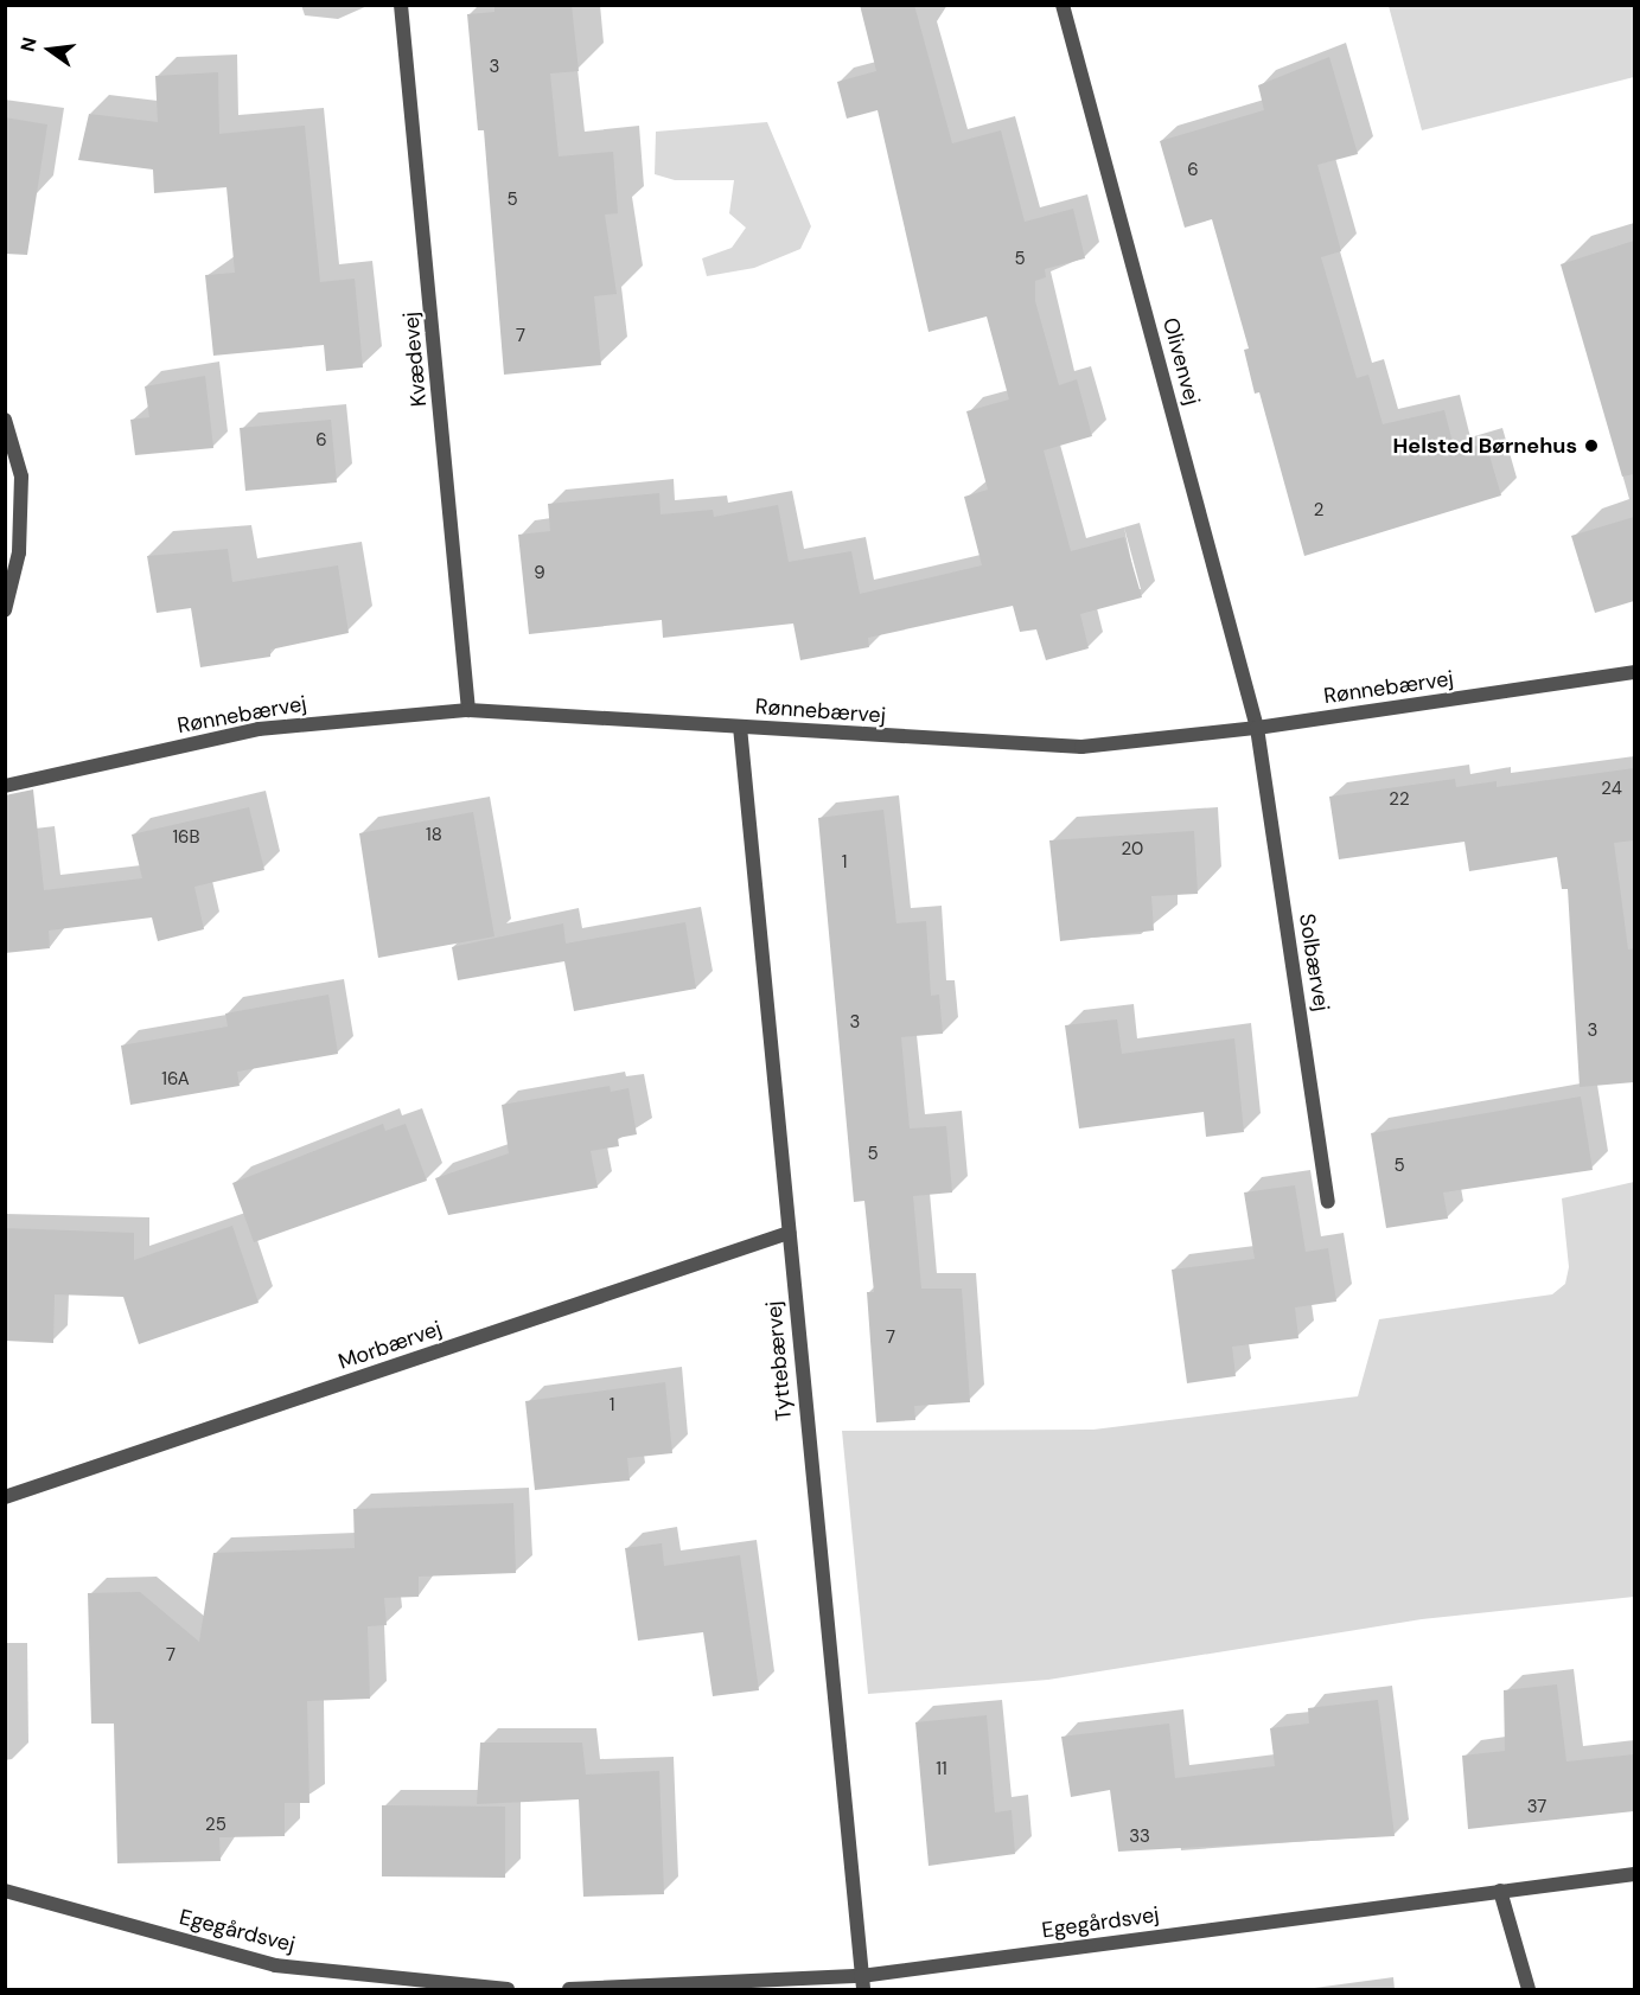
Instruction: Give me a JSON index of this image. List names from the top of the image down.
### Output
{
  "streets": {
    "street": [
      "Kvædevej",
      "Olivenvej",
      "Rønnebærvej",
      "Solbærvej",
      "Morbærvej",
      "Tyttebærvej",
      "Egegårdsvej"
    ]
  },
  "crossings": [
    ["Kvædevej", "Rønnebærvej"],
    ["Olivenvej", "Rønnebærvej"],
    ["Olivenvej", "Solbærvej"],
    ["Rønnebærvej", "Solbærvej"],
    ["Rønnebærvej", "Tyttebærvej"],
    ["Morbærvej", "Tyttebærvej"],
    ["Tyttebærvej", "Egegårdsvej"]
  ],
  "places": ["Helsted Børnehus"],
  "house_numbers": [
    "3",
    "6",
    "5",
    "5",
    "7",
    "6",
    "2",
    "9",
    "24",
    "22",
    "18",
    "16B",
    "20",
    "1",
    "3",
    "3",
    "16A",
    "5",
    "5",
    "7",
    "1",
    "7",
    "11",
    "37",
    "25",
    "33"
  ],
  "north": "left"
}
